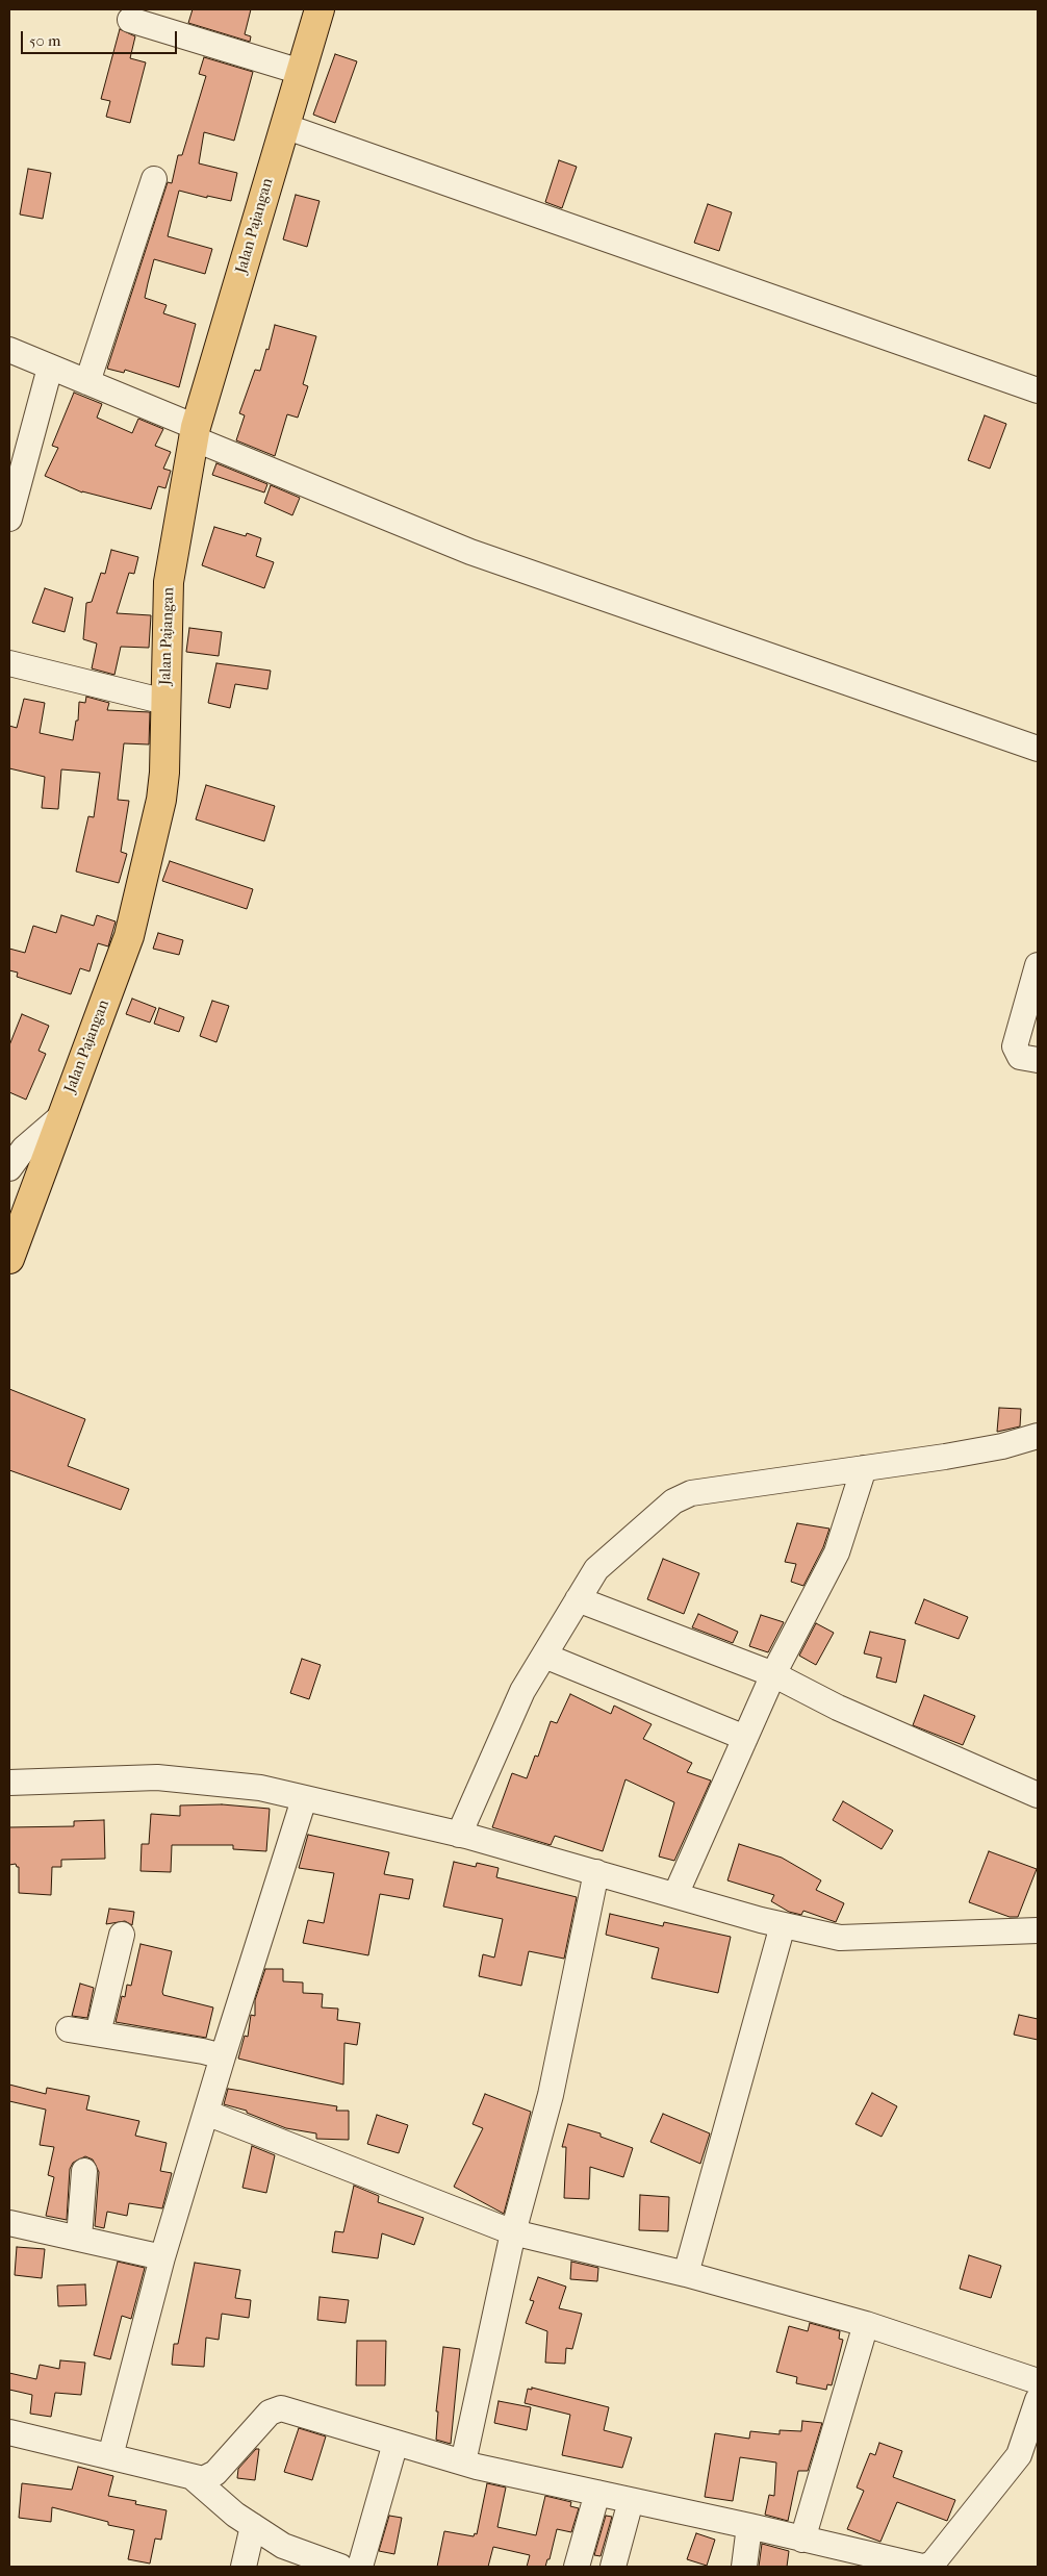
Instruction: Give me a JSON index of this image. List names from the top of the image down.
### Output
{
  "streets": {
    "main road": ["Jalan Pajangan"]
  },
  "scale_bar": "50 m"
}
